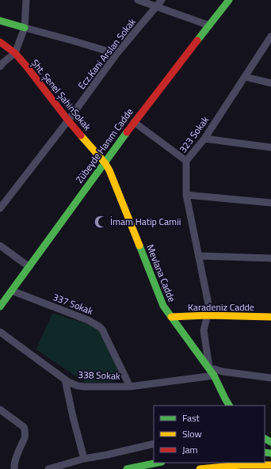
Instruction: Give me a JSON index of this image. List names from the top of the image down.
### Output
{
  "streets": {
    "main road": [
      "Şht. Şenel ŞahinSokak",
      "Zübeyde Hanım Cadde",
      "Mevlana Cadde",
      "Karadeniz Cadde"
    ],
    "street": [
      "Ecz.Kani Arslan Sokak",
      "323 Sokak",
      "337 Sokak",
      "338 Sokak"
    ]
  },
  "crossings": [
    ["Ecz.Kani Arslan Sokak", "Şht. Şenel ŞahinSokak"],
    ["Şht. Şenel ŞahinSokak", "Zübeyde Hanım Cadde"],
    ["Şht. Şenel ŞahinSokak", "Mevlana Cadde"],
    ["323 Sokak", "Mevlana Cadde"],
    ["323 Sokak", "Karadeniz Cadde"],
    ["Zübeyde Hanım Cadde", "Mevlana Cadde"],
    ["Zübeyde Hanım Cadde", "337 Sokak"],
    ["Mevlana Cadde", "Karadeniz Cadde"],
    ["Mevlana Cadde", "338 Sokak"],
    ["337 Sokak", "338 Sokak"]
  ],
  "places": {
    "mosque": ["İmam Hatip Camii"]
  },
  "legend": ["Fast", "Slow", "Jam"]
}
